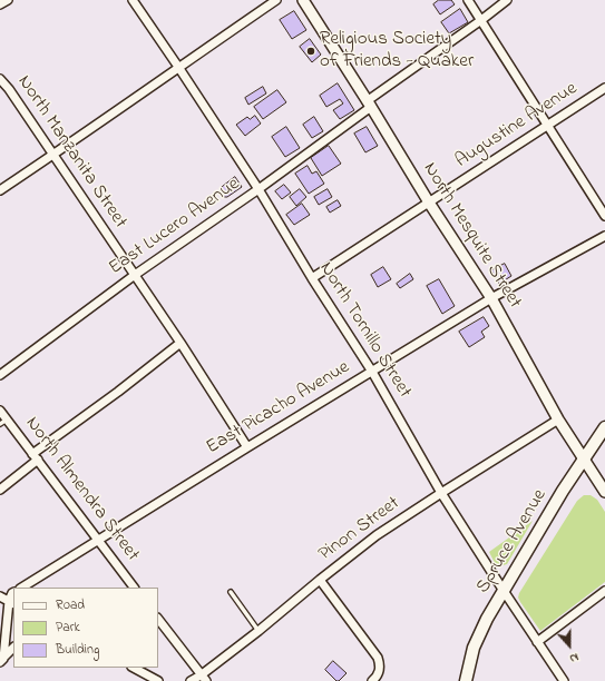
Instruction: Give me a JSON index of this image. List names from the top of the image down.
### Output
{
  "streets": {
    "main road": ["Spruce Avenue"],
    "street": [
      "Augustine Avenue",
      "North Manzanita Street",
      "East Lucero Avenue",
      "North Mesquite Street",
      "North Tornillo Street",
      "East Picacho Avenue",
      "North Almendra Street",
      "Pinon Street"
    ]
  },
  "crossings": [
    ["Augustine Avenue", "North Mesquite Street"],
    ["Augustine Avenue", "North Tornillo Street"],
    ["North Manzanita Street", "East Lucero Avenue"],
    ["North Manzanita Street", "East Picacho Avenue"],
    ["East Lucero Avenue", "North Mesquite Street"],
    ["East Lucero Avenue", "North Tornillo Street"],
    ["North Mesquite Street", "East Picacho Avenue"],
    ["North Mesquite Street", "Pinon Street"],
    ["North Mesquite Street", "Spruce Avenue"],
    ["North Tornillo Street", "East Picacho Avenue"],
    ["North Tornillo Street", "Pinon Street"],
    ["North Tornillo Street", "Spruce Avenue"],
    ["East Picacho Avenue", "North Almendra Street"]
  ],
  "places": ["Religious Society of Friends - Quaker"],
  "legend": ["Road", "Park", "Building"],
  "north": "bottom"
}
